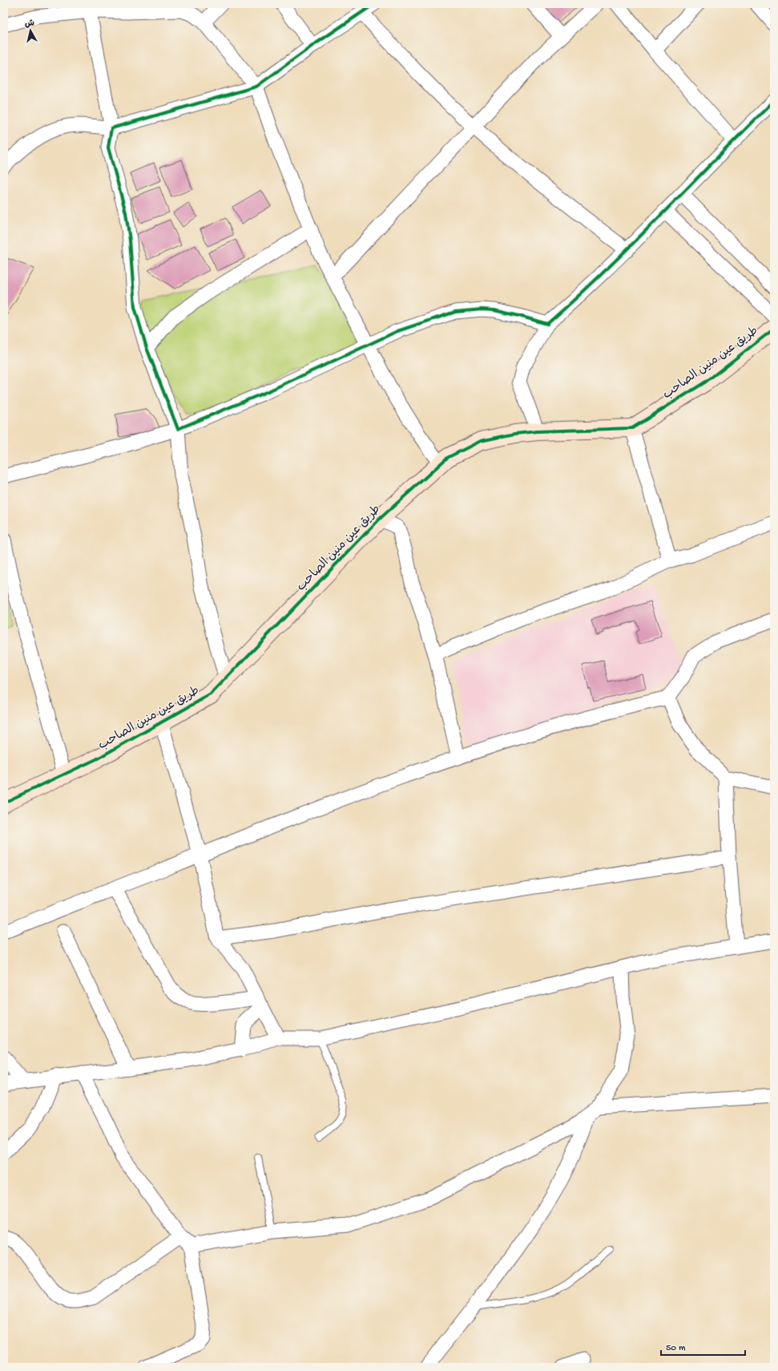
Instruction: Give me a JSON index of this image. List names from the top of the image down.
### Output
{
  "streets": {
    "main road": ["طريق عين منين الصاحب"]
  },
  "scale_bar": "50 m",
  "north": "top"
}
